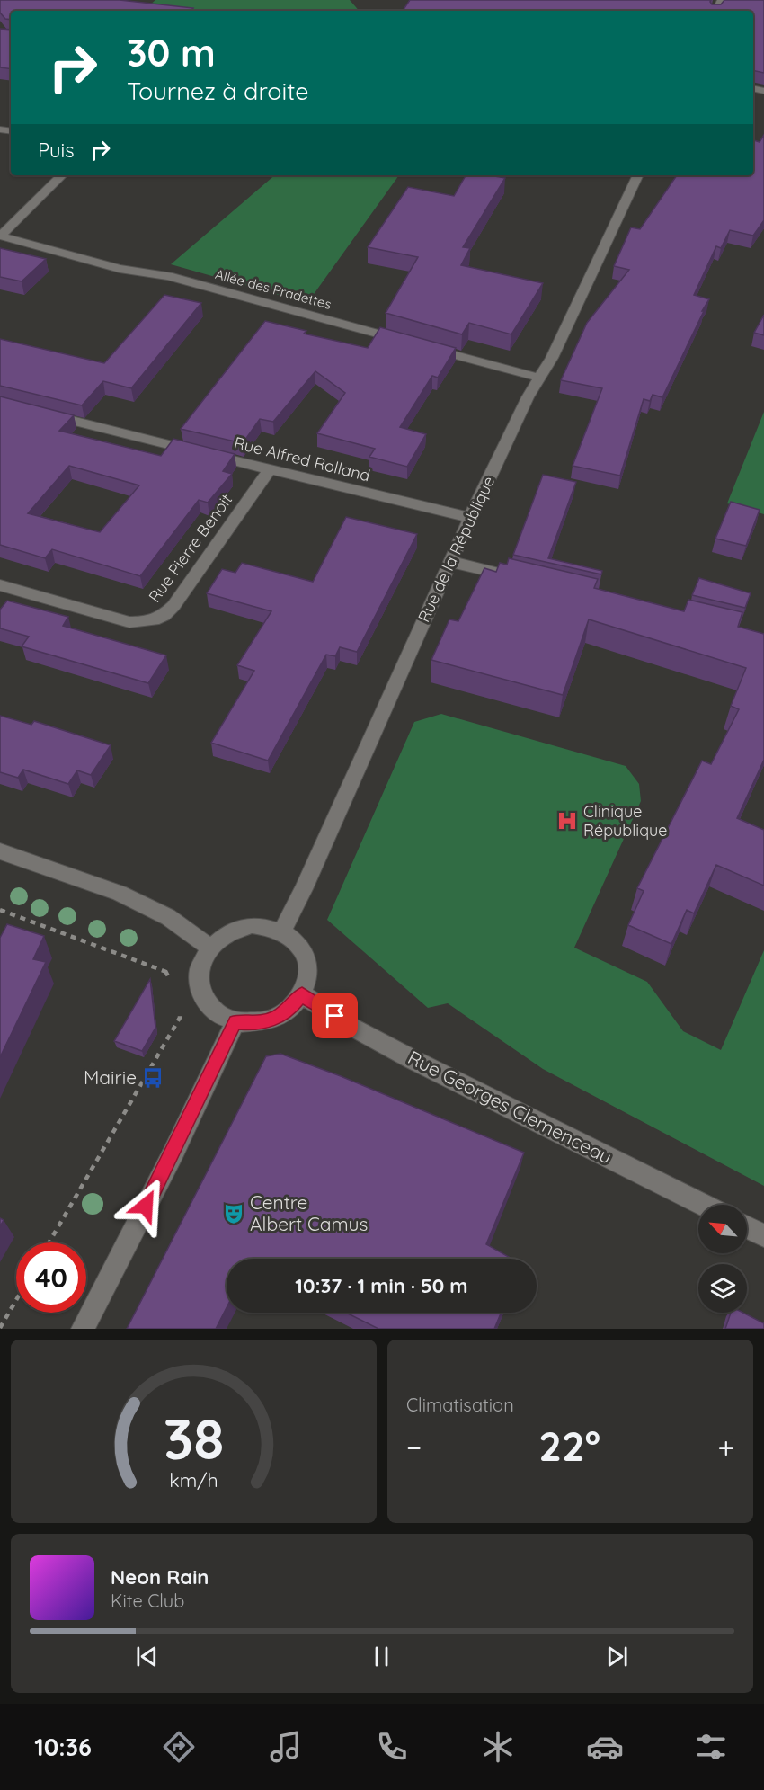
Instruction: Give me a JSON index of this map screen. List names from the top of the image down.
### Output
{
  "streets": {
    "street": [
      "Allée des Pradettes",
      "Rue Alfred Rolland",
      "Rue Pierre Benoit",
      "Rue de la République",
      "Rue Georges Clemenceau"
    ]
  },
  "crossings": [
    ["Allée des Pradettes", "Rue de la République"],
    ["Rue Alfred Rolland", "Rue Pierre Benoit"],
    ["Rue Alfred Rolland", "Rue de la République"],
    ["Rue de la République", "Rue Georges Clemenceau"]
  ],
  "places": {
    "hospital": ["Clinique République"],
    "bus stop": ["Mairie"],
    "theatre": ["Centre Albert Camus"]
  },
  "north": "top left",
  "page": {
    "turn": ["30 m", "Tournez à droite"],
    "then": "Puis",
    "limit": "40",
    "trip": "10:37 · 1 min · 50 m",
    "tile": "Climatisation",
    "heat": ["−", "22°", "+"],
    "song": ["Neon Rain", "Kite Club"],
    "tabs": "10:36",
    "gauge": ["38", "km/h"]
  }
}
